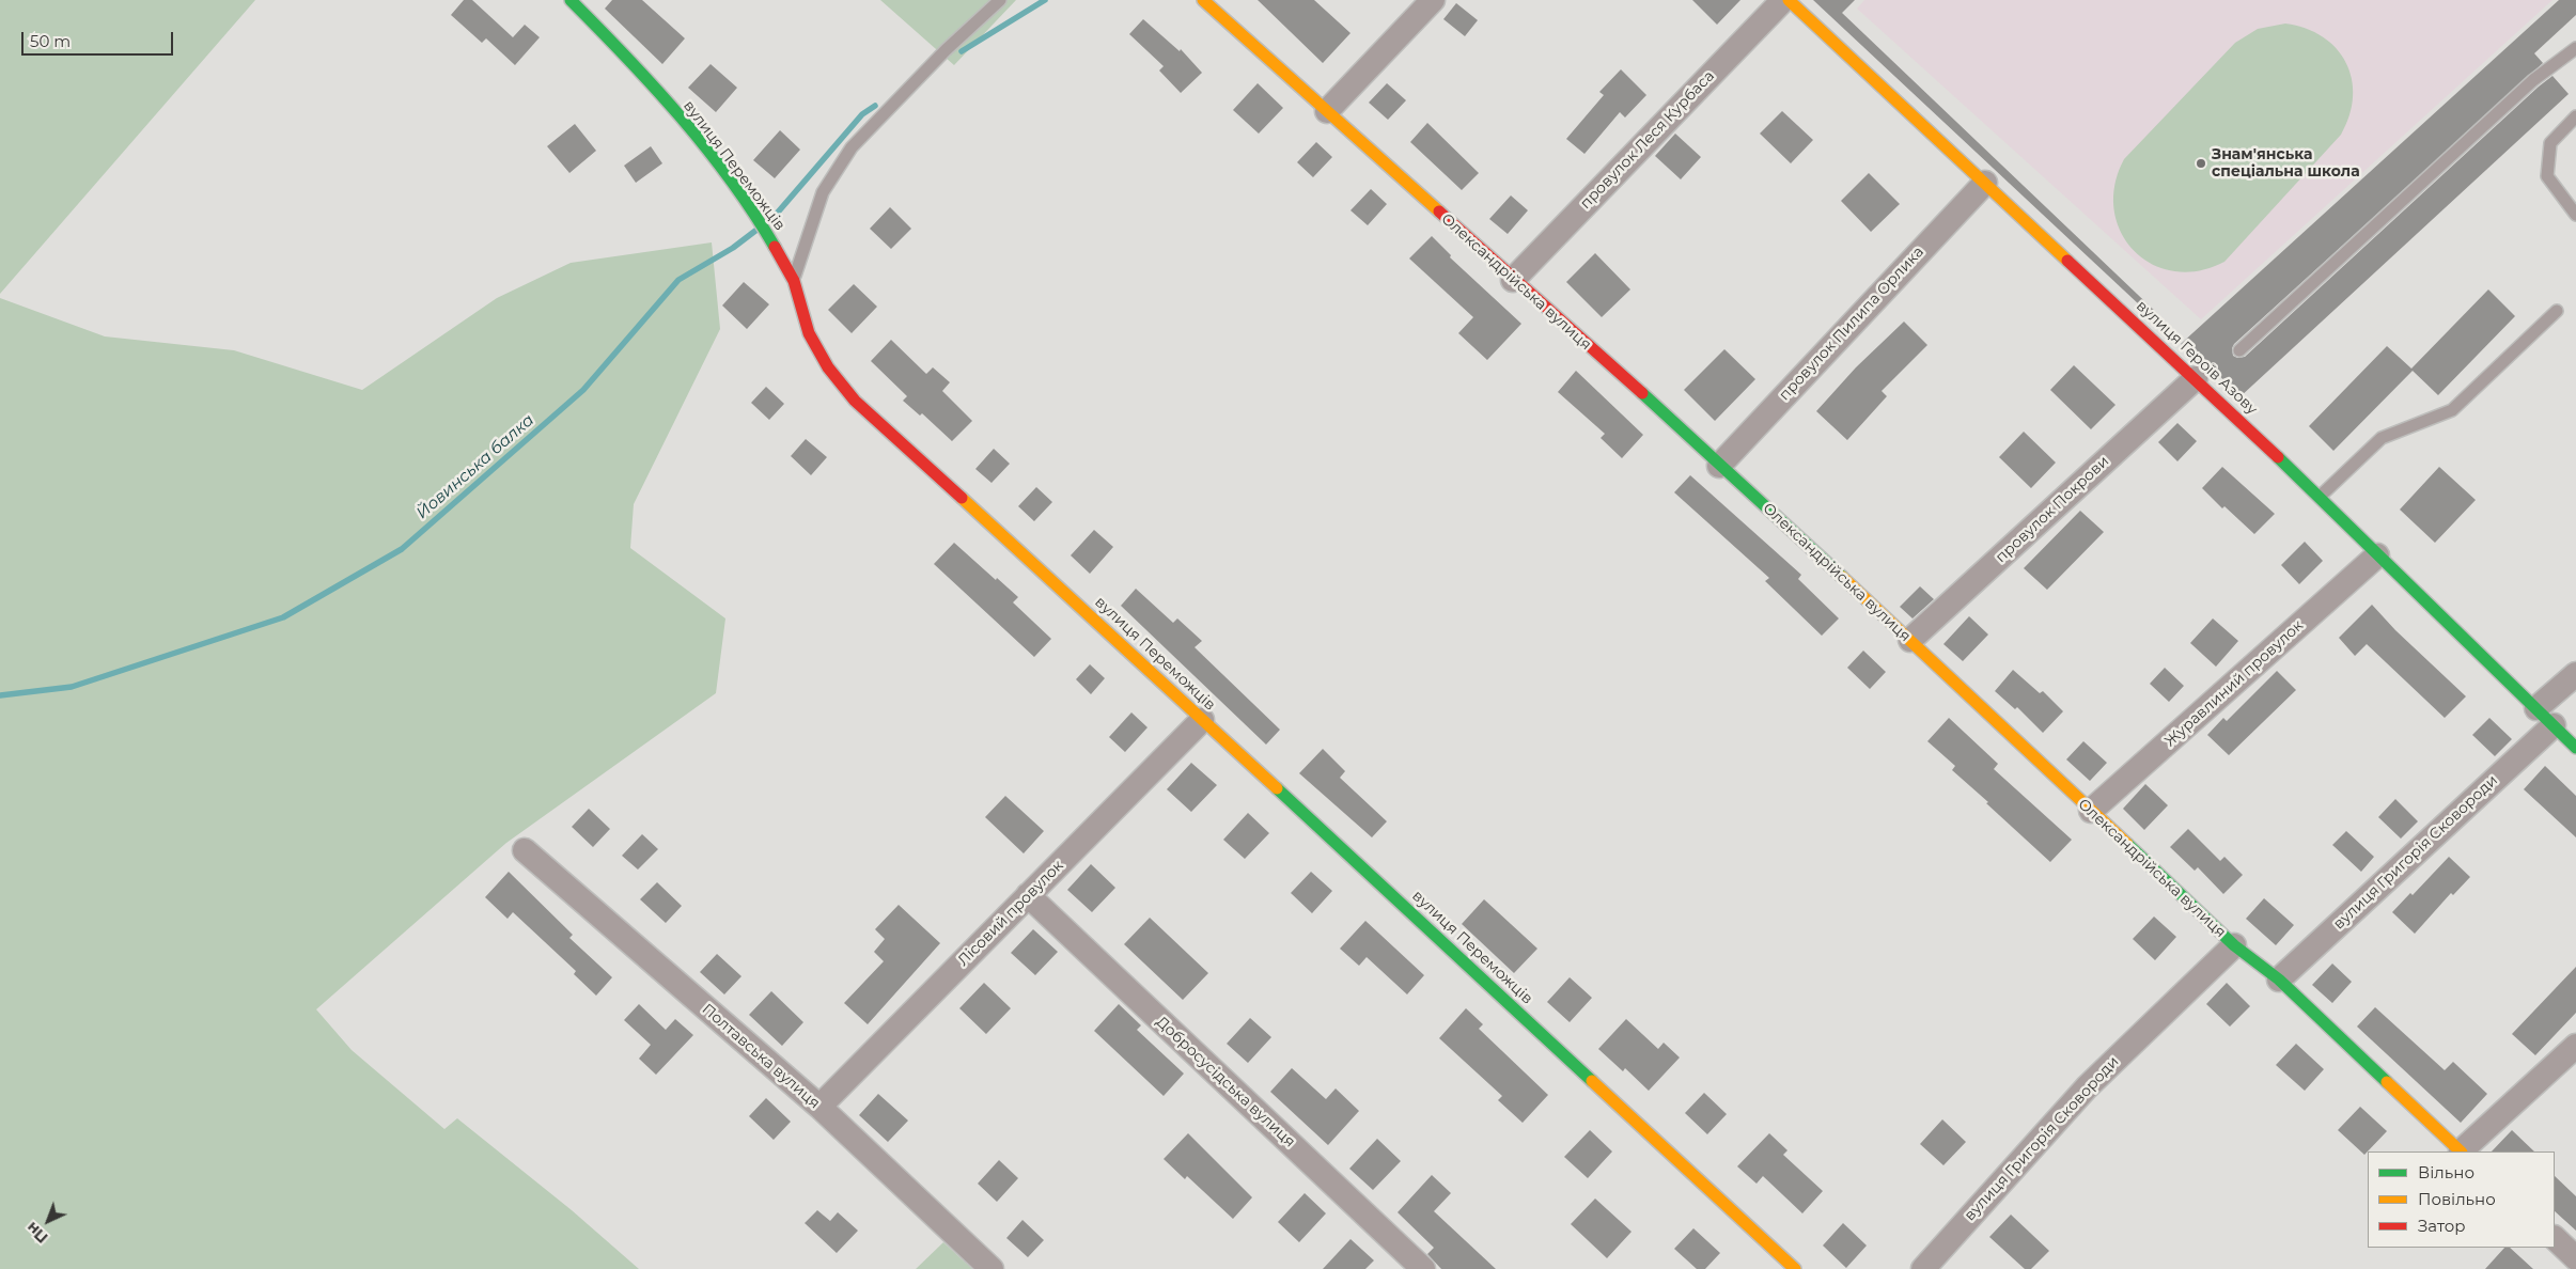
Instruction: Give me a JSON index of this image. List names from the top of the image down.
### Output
{
  "streets": {
    "street": [
      "провулок Леся Курбаса",
      "вулиця Переможців",
      "Олександрійська вулиця",
      "провулок Пилипа Орлика",
      "вулиця Героїв Азову",
      "провулок Покрови",
      "Журавлиний провулок",
      "вулиця Григорія Сковороди",
      "Лісовий провулок",
      "Полтавська вулиця",
      "Добросусідська вулиця"
    ]
  },
  "crossings": [
    ["провулок Леся Курбаса", "Олександрійська вулиця"],
    ["вулиця Переможців", "Лісовий провулок"],
    ["Олександрійська вулиця", "провулок Пилипа Орлика"],
    ["Олександрійська вулиця", "провулок Покрови"],
    ["Олександрійська вулиця", "Журавлиний провулок"],
    ["Олександрійська вулиця", "вулиця Григорія Сковороди"],
    ["провулок Пилипа Орлика", "вулиця Героїв Азову"],
    ["вулиця Героїв Азову", "провулок Покрови"],
    ["вулиця Героїв Азову", "Журавлиний провулок"],
    ["вулиця Героїв Азову", "вулиця Григорія Сковороди"],
    ["Лісовий провулок", "Полтавська вулиця"],
    ["Лісовий провулок", "Добросусідська вулиця"]
  ],
  "water": ["Йовинська балка"],
  "places": ["Знам'янська спеціальна школа"],
  "legend": ["Вільно", "Повільно", "Затор"],
  "scale_bar": "50 m",
  "north": "bottom left"
}
